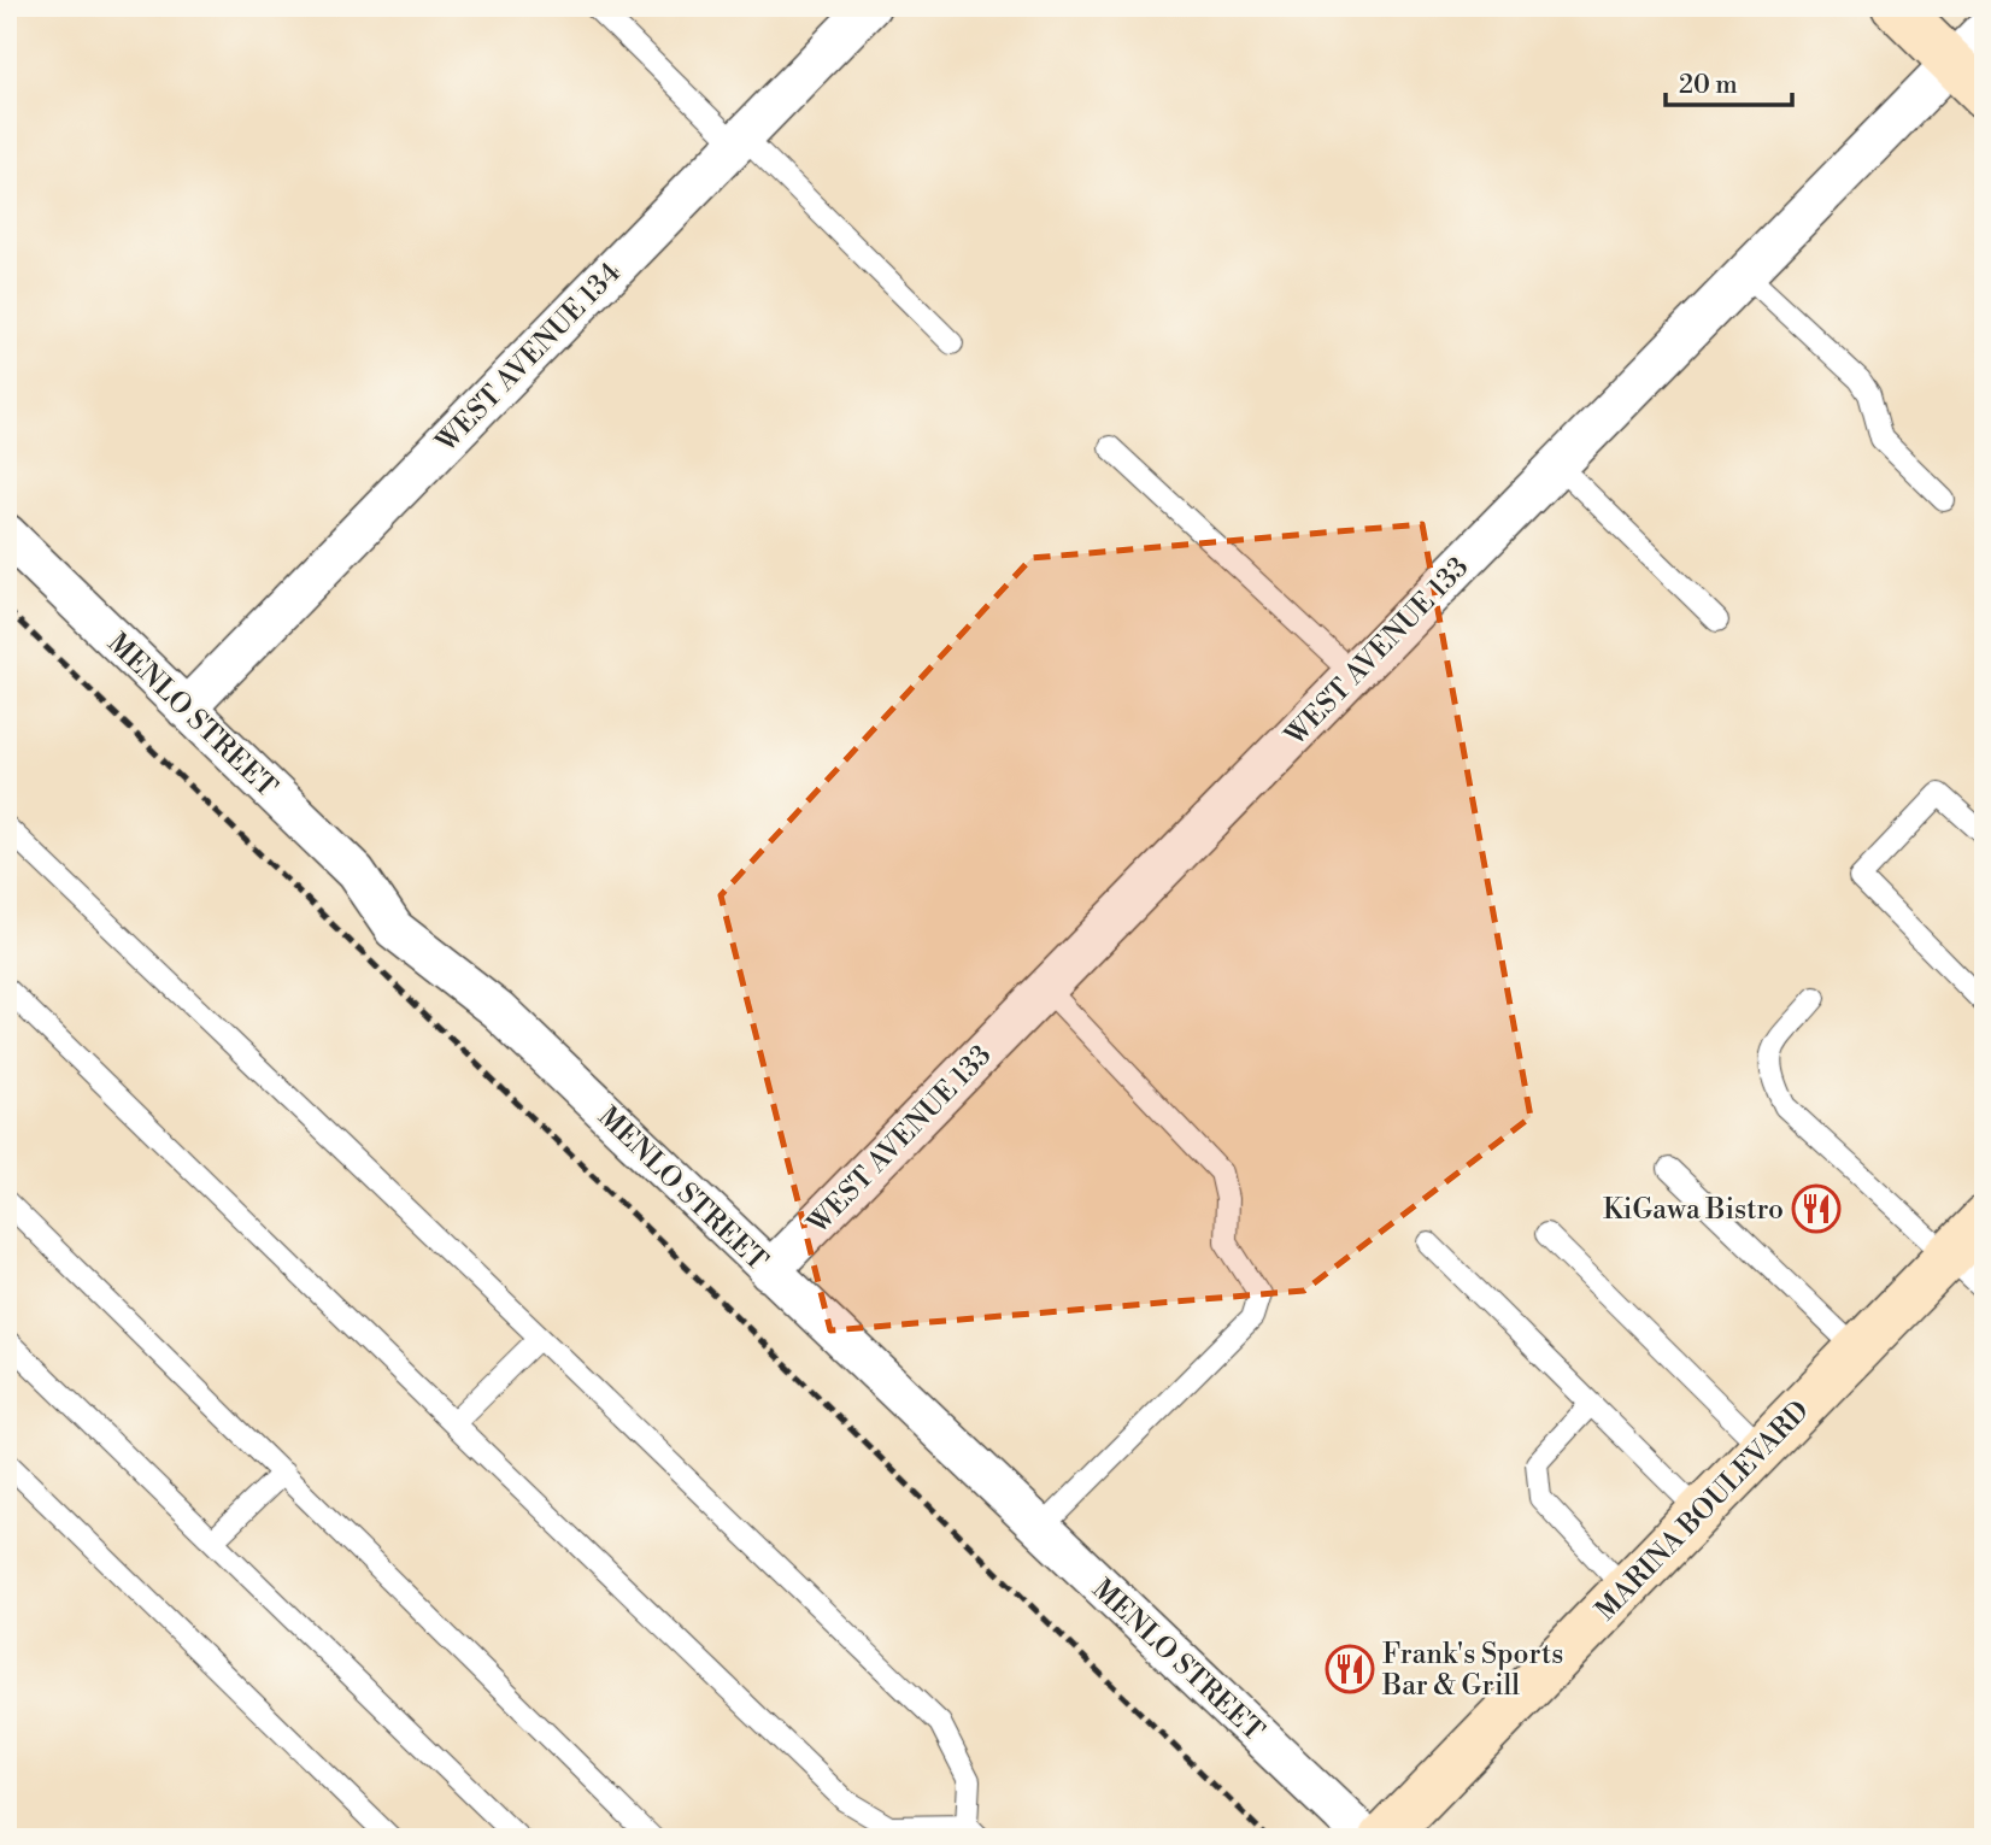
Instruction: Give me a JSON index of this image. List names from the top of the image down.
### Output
{
  "streets": {
    "main road": ["MARINA BOULEVARD"],
    "street": ["WEST AVENUE 134", "WEST AVENUE 133", "MENLO STREET"]
  },
  "crossings": [
    ["WEST AVENUE 134", "MENLO STREET"],
    ["WEST AVENUE 133", "MENLO STREET"]
  ],
  "places": {
    "restaurant": ["KiGawa Bistro", "Frank's Sports Bar & Grill"]
  },
  "scale_bar": "20 m"
}
